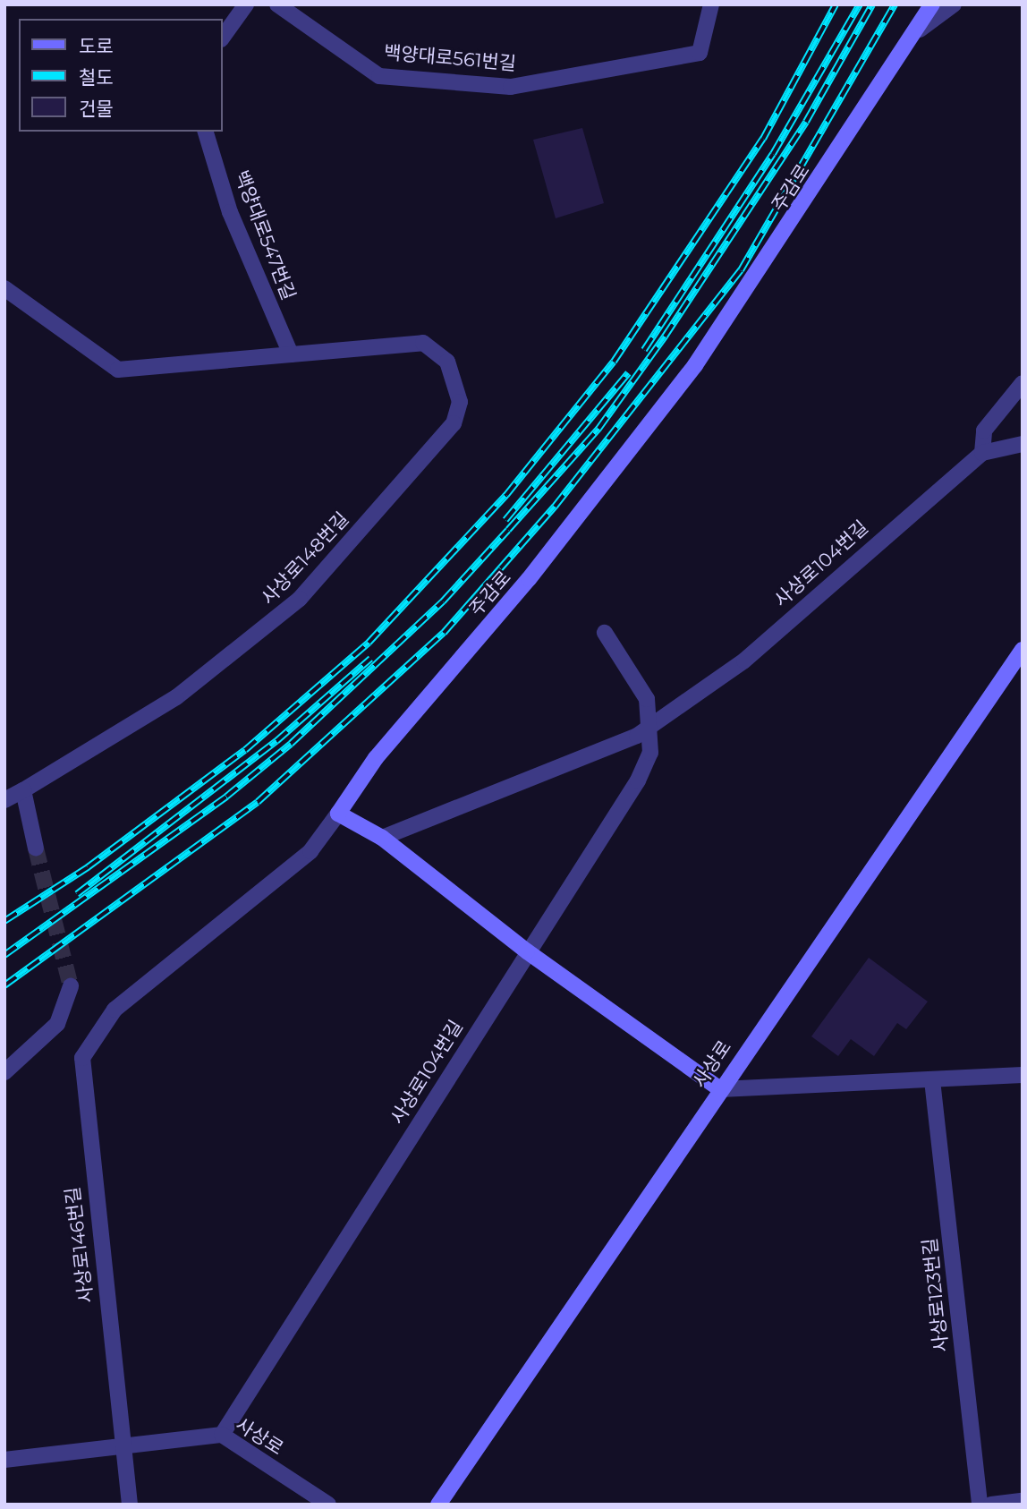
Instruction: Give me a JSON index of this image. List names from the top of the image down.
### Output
{
  "streets": {
    "street": [
      "백양대로561번길",
      "주감로",
      "백양대로547번길",
      "사상로148번길",
      "사상로104번길",
      "사상로",
      "사상로146번길",
      "사상로123번길"
    ]
  },
  "crossings": [
    ["주감로", "사상로146번길"],
    ["백양대로547번길", "사상로148번길"],
    ["사상로104번길", "사상로"],
    ["사상로", "사상로146번길"]
  ],
  "legend": ["도로", "철도", "건물"]
}
